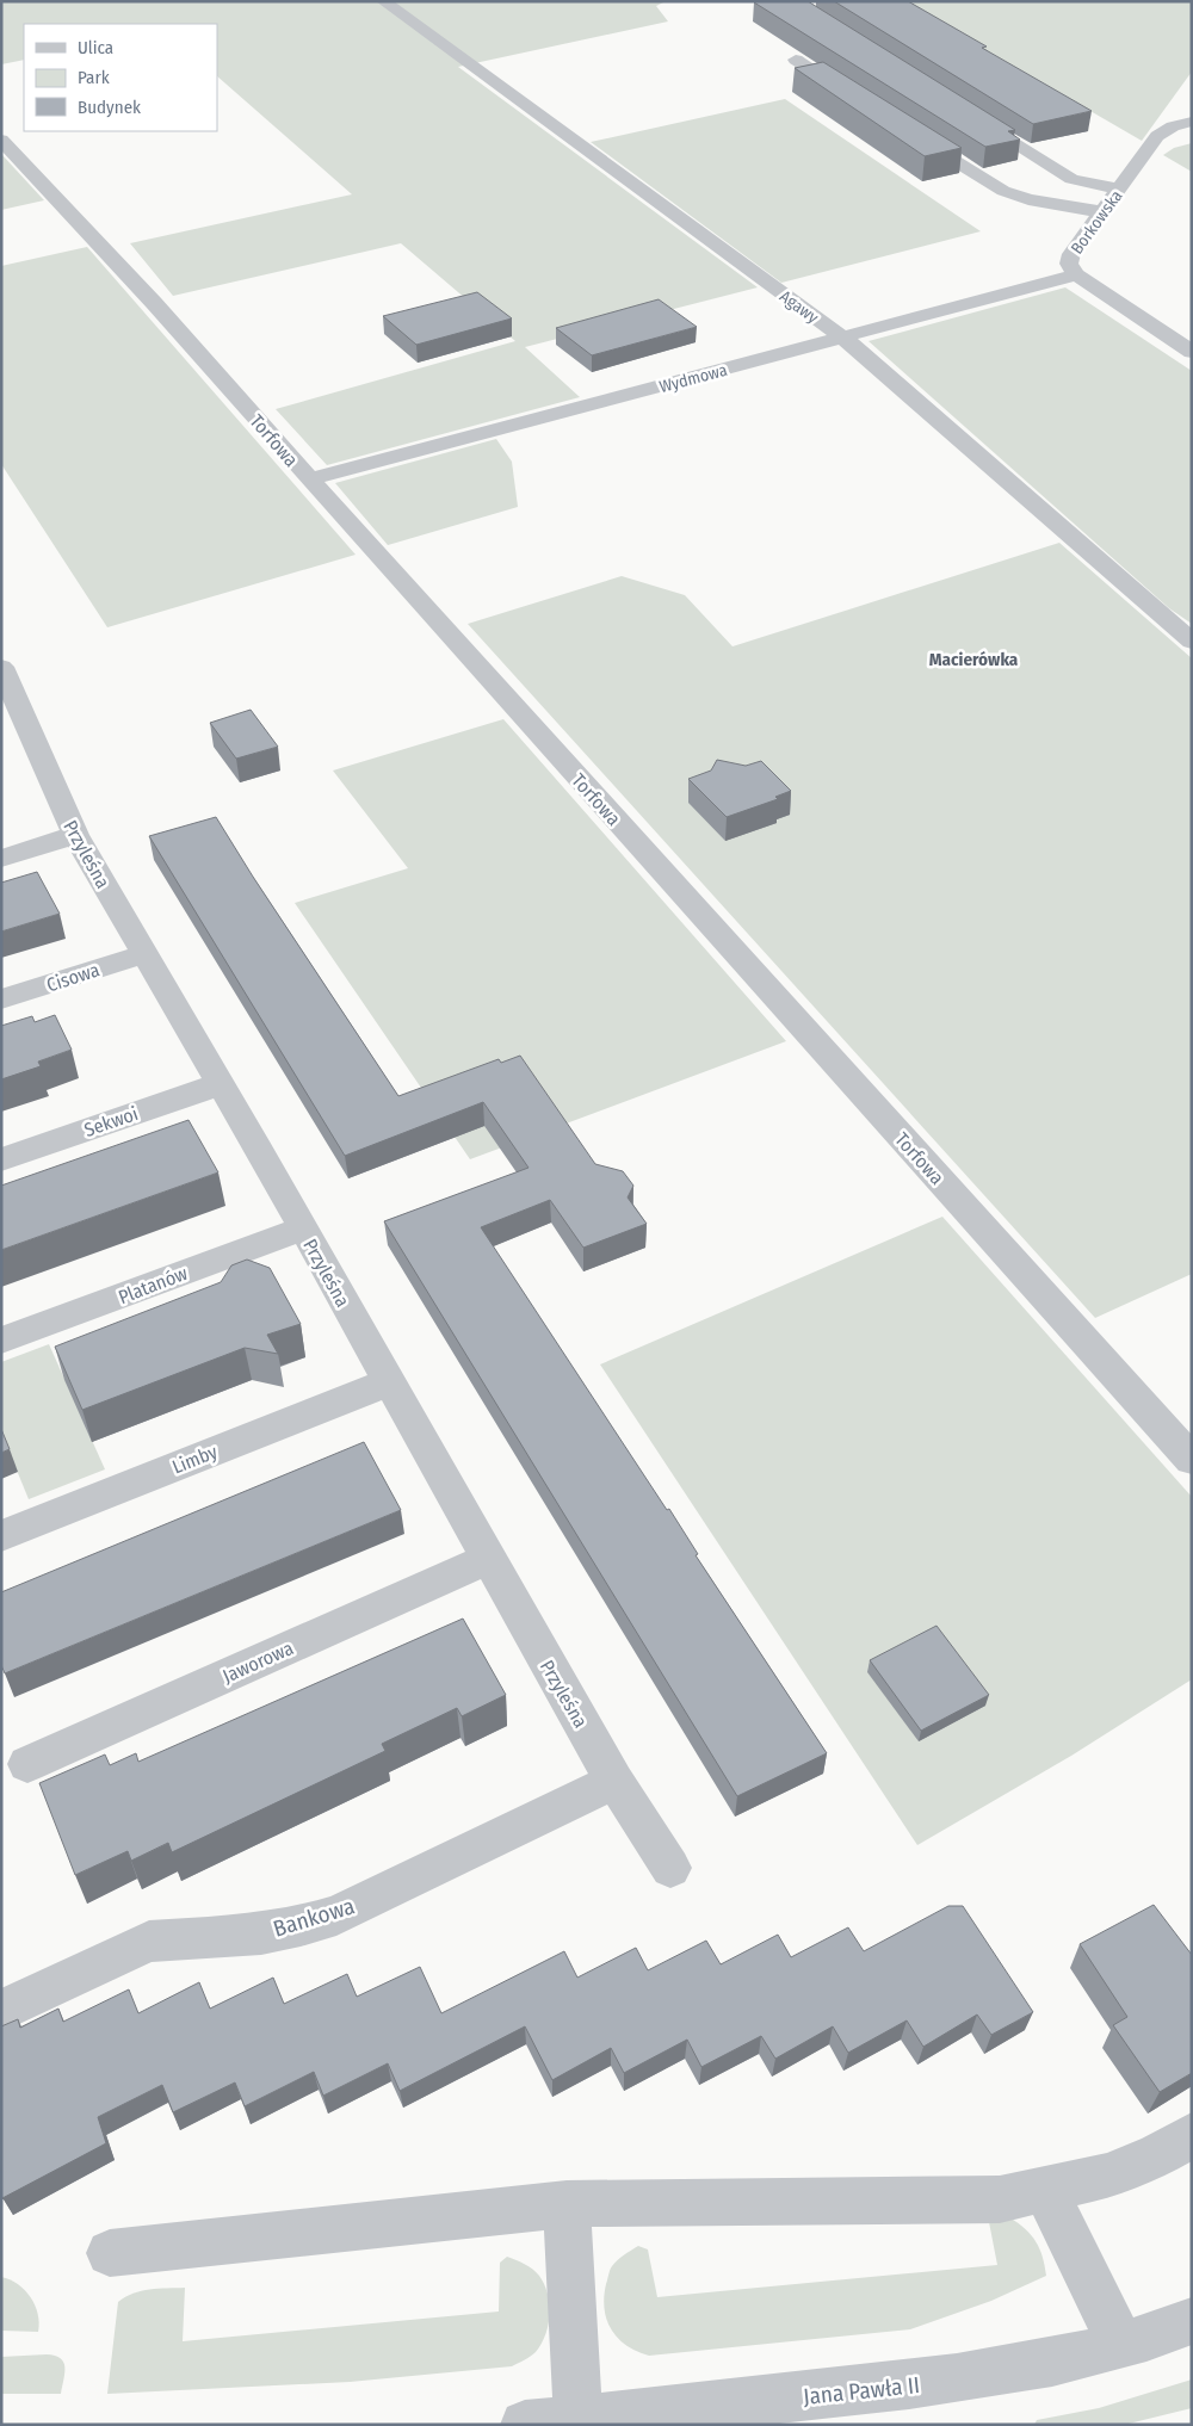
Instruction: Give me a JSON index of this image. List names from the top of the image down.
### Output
{
  "streets": {
    "street": [
      "Borkowska",
      "Agawy",
      "Wydmowa",
      "Torfowa",
      "Przyleśna",
      "Cisowa",
      "Sekwoi",
      "Platanów",
      "Limby",
      "Jaworowa",
      "Bankowa",
      "Jana Pawła II"
    ]
  },
  "crossings": [
    ["Borkowska", "Wydmowa"],
    ["Agawy", "Wydmowa"],
    ["Wydmowa", "Torfowa"],
    ["Przyleśna", "Cisowa"],
    ["Przyleśna", "Sekwoi"],
    ["Przyleśna", "Platanów"],
    ["Przyleśna", "Limby"],
    ["Przyleśna", "Jaworowa"],
    ["Przyleśna", "Bankowa"]
  ],
  "districts": ["Macierówka"],
  "legend": ["Ulica", "Park", "Budynek"]
}
